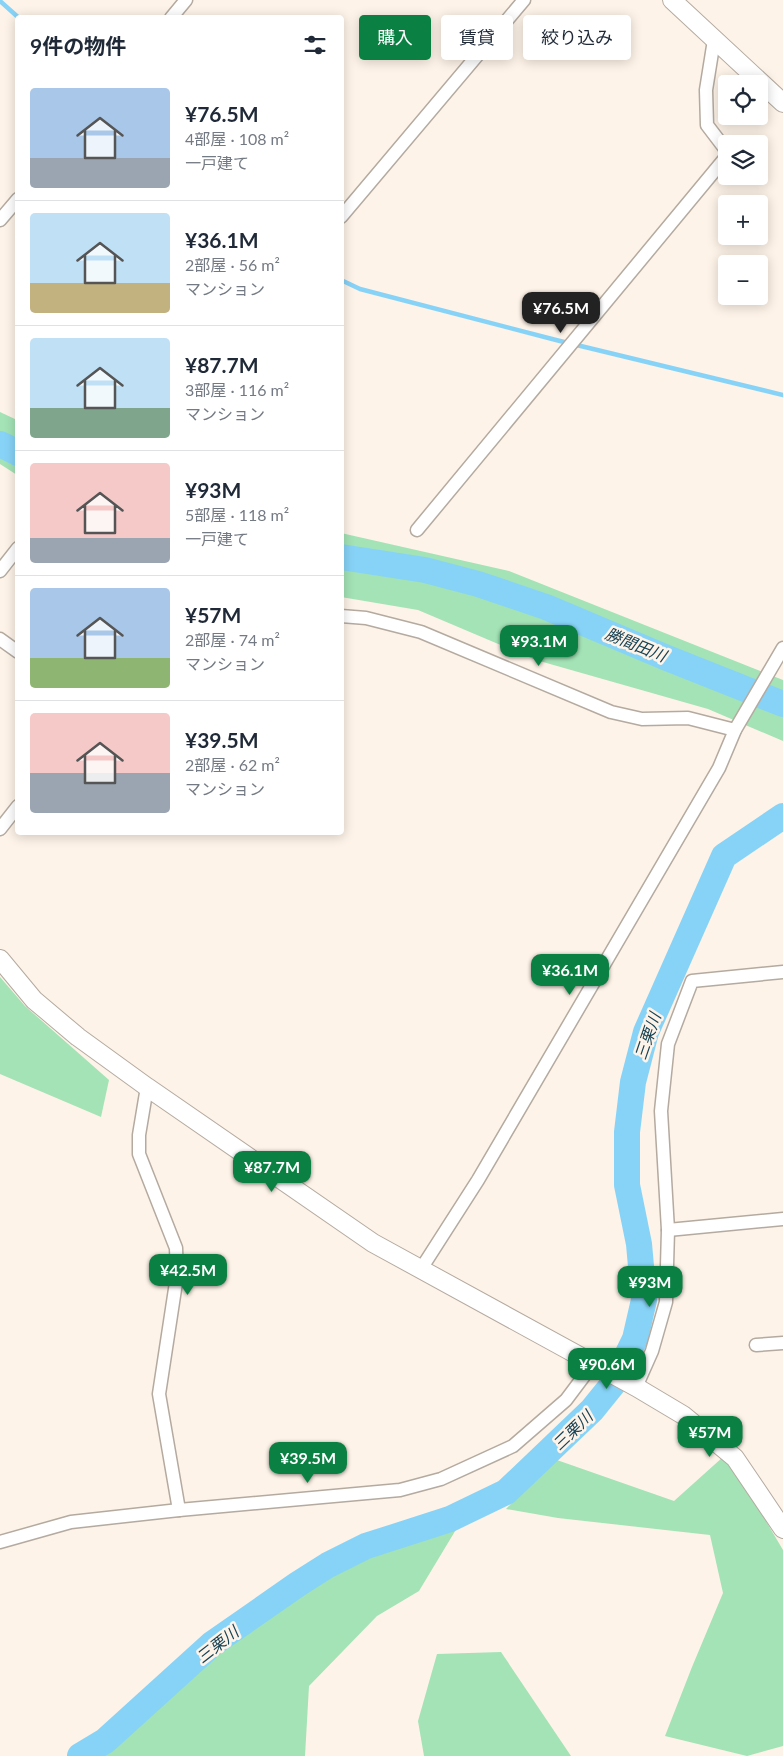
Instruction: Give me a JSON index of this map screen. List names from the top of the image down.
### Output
{
  "water": ["勝間田川", "三栗川"],
  "page": {
    "chip": ["購入", "賃貸", "絞り込み"],
    "heading": "9件の物件",
    "map_buttons": ["+", "−"],
    "list": [
      {
        "name": "¥76.5M",
        "note": "4部屋 · 108 m² · 一戸建て"
      },
      {
        "name": "¥36.1M",
        "note": "2部屋 · 56 m² · マンション"
      },
      {
        "name": "¥87.7M",
        "note": "3部屋 · 116 m² · マンション"
      },
      {
        "name": "¥93M",
        "note": "5部屋 · 118 m² · 一戸建て"
      },
      {
        "name": "¥57M",
        "note": "2部屋 · 74 m² · マンション"
      },
      {
        "name": "¥39.5M",
        "note": "2部屋 · 62 m² · マンション"
      }
    ],
    "price": [
      "¥76.5M",
      "¥93.1M",
      "¥36.1M",
      "¥87.7M",
      "¥42.5M",
      "¥93M",
      "¥90.6M",
      "¥57M",
      "¥39.5M"
    ]
  }
}
